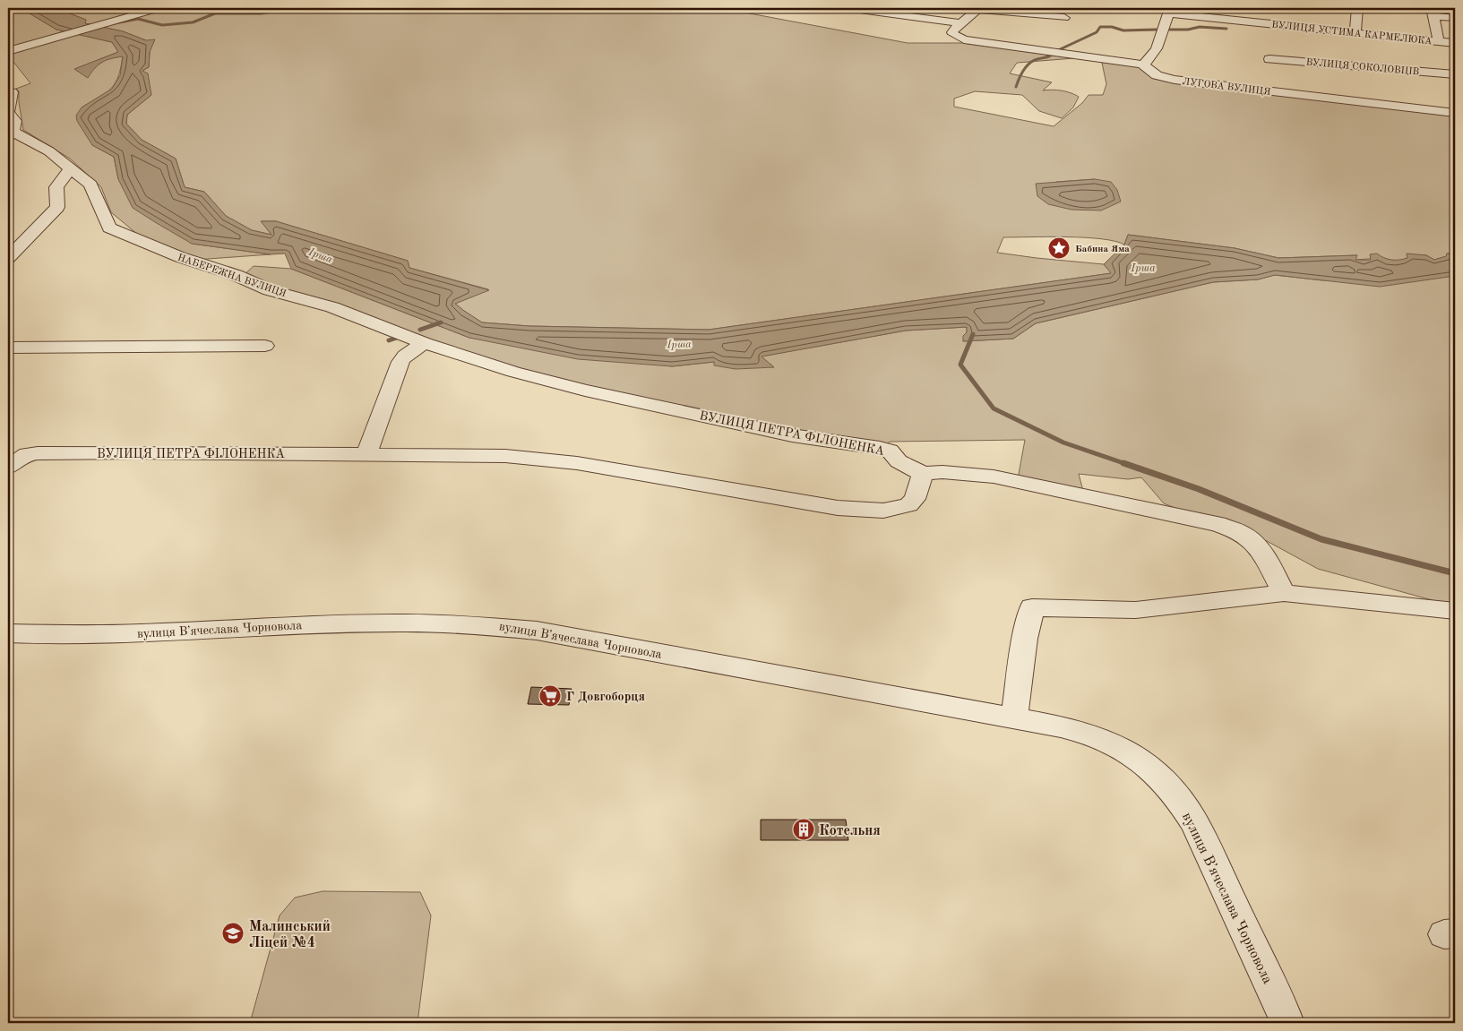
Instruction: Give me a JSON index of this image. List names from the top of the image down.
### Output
{
  "streets": {
    "street": [
      "ВУЛИЦЯ УСТИМА КАРМЕЛЮКА",
      "ВУЛИЦЯ СОКОЛОВЦІВ",
      "ЛУГОВА ВУЛИЦЯ",
      "НАБЕРЕЖНА ВУЛИЦЯ",
      "ВУЛИЦЯ ПЕТРА ФІЛОНЕНКА",
      "вулиця Вʼячеслава Чорновола"
    ]
  },
  "crossings": [
    ["НАБЕРЕЖНА ВУЛИЦЯ", "ВУЛИЦЯ ПЕТРА ФІЛОНЕНКА"]
  ],
  "water": ["Ірша"],
  "places": {
    "place": ["Бабина Яма"],
    "supermarket": ["Г Довгоборця"],
    "building": ["Котельня"],
    "school or university": ["Малинський Ліцей №4"]
  }
}
